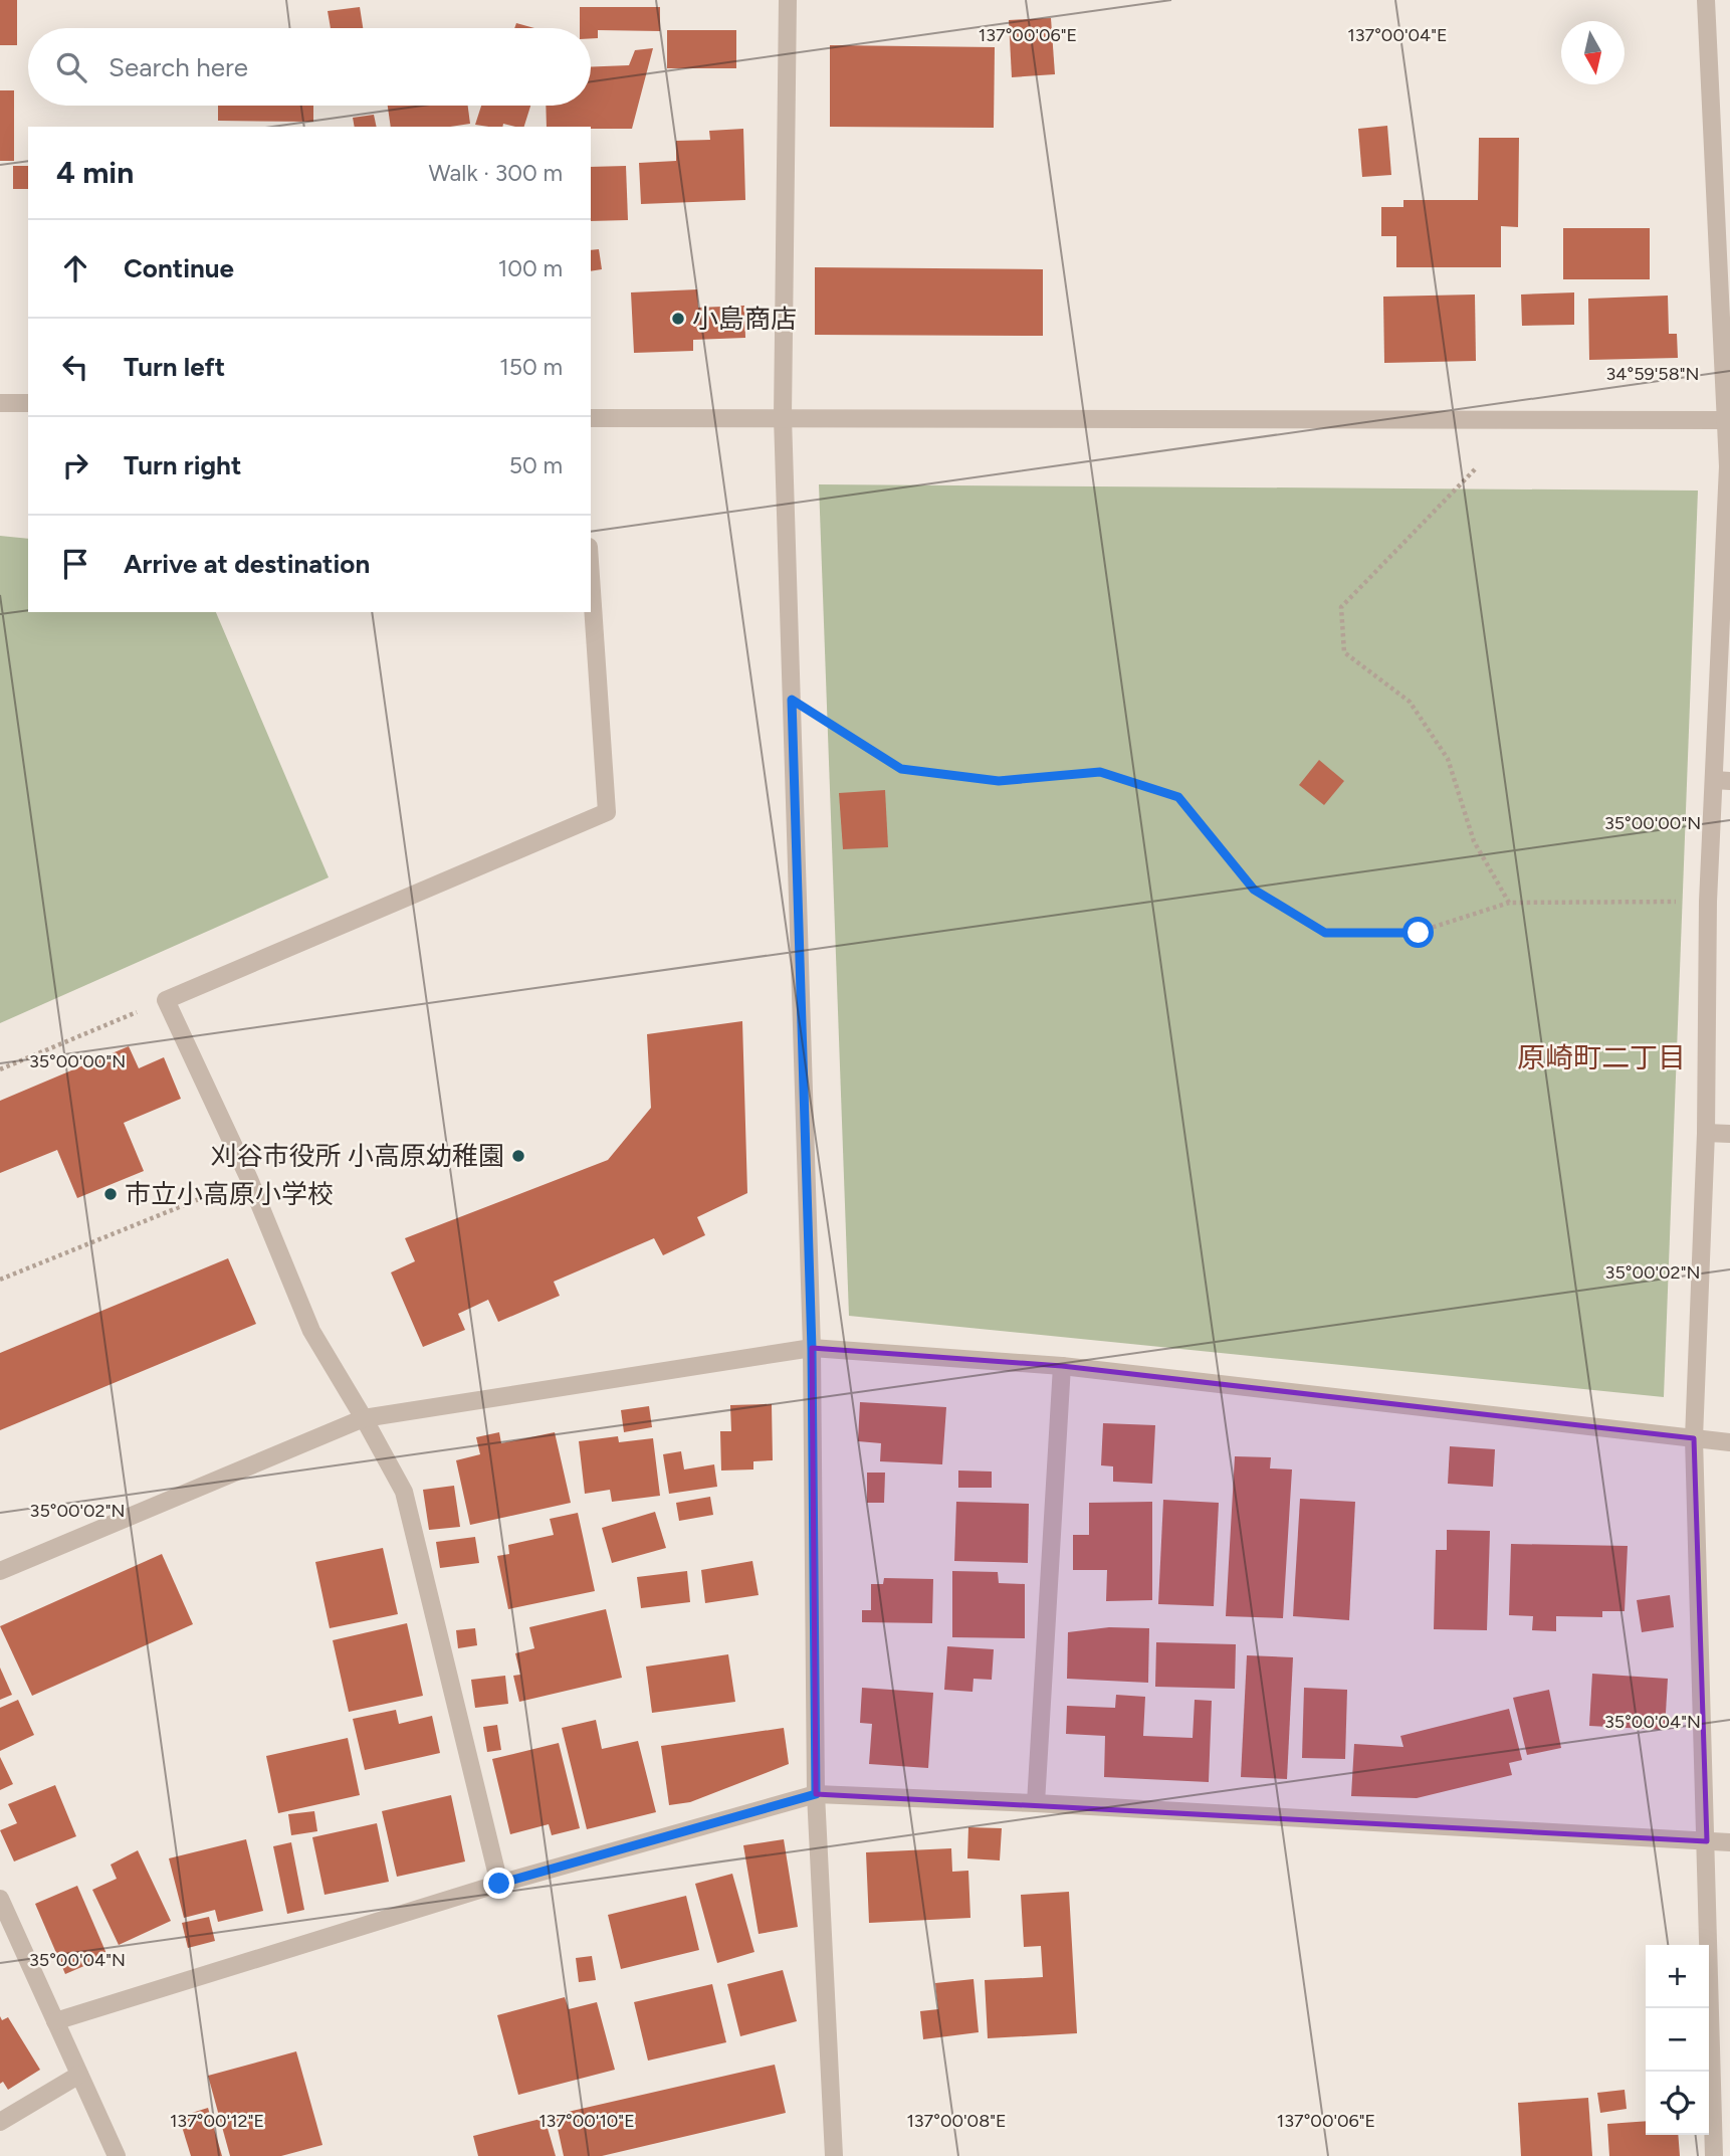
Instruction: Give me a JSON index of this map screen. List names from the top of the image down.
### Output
{
  "districts": ["原崎町二丁目"],
  "places": ["小島商店", "刈谷市役所 小高原幼稚園", "市立小高原小学校"],
  "north": "bottom",
  "page": {
    "search": "Search here",
    "heading": ["4 min", "Walk · 300 m"],
    "list": [
      ["Continue", "100 m"],
      ["Turn left", "150 m"],
      ["Turn right", "50 m"],
      "Arrive at destination"
    ],
    "map_buttons": ["+", "−"]
  },
  "coordinates": [
    "137°00'06\"E",
    "137°00'04\"E",
    "34°59'58\"N",
    "35°00'00\"N",
    "35°00'02\"N",
    "35°00'04\"N",
    "137°00'12\"E",
    "137°00'10\"E",
    "137°00'08\"E"
  ]
}
